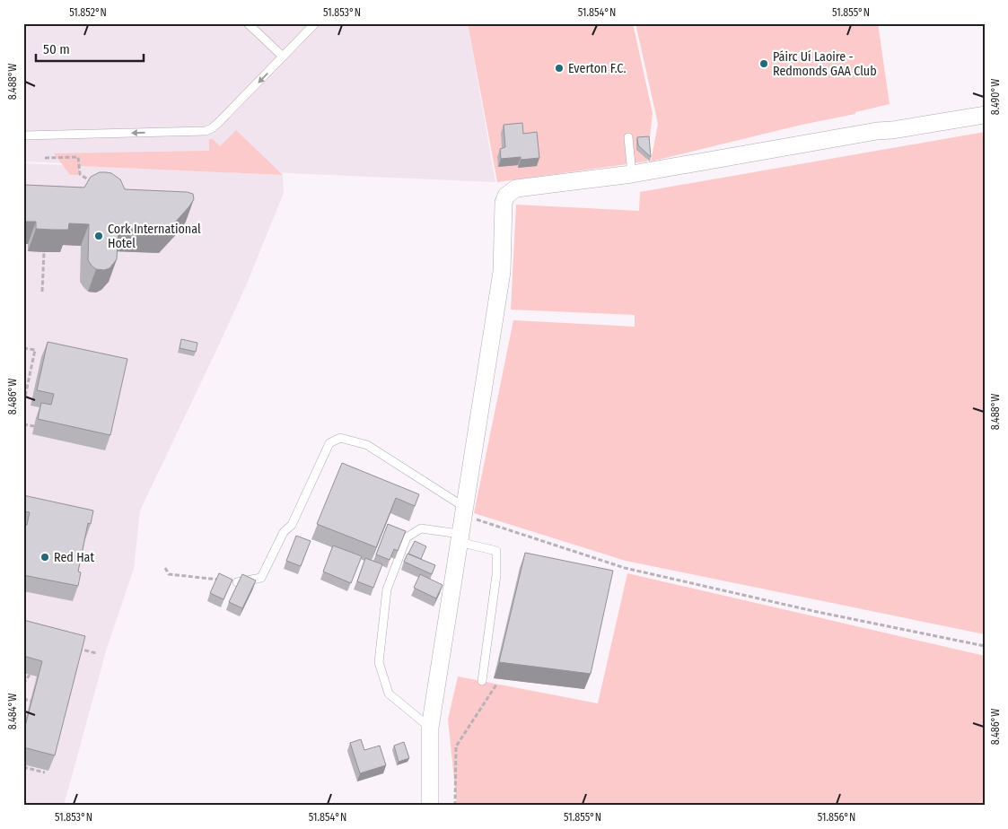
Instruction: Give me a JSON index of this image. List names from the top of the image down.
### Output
{
  "places": [
    "Páirc Uí Laoire - Redmonds GAA Club",
    "Everton F.C.",
    "Cork International Hotel",
    "Red Hat"
  ],
  "scale_bar": "50 m",
  "coordinates": [
    "51.852°N",
    "51.853°N",
    "51.854°N",
    "51.855°N",
    "8.488°W",
    "8.490°W",
    "8.486°W",
    "8.484°W",
    "51.856°N"
  ]
}
